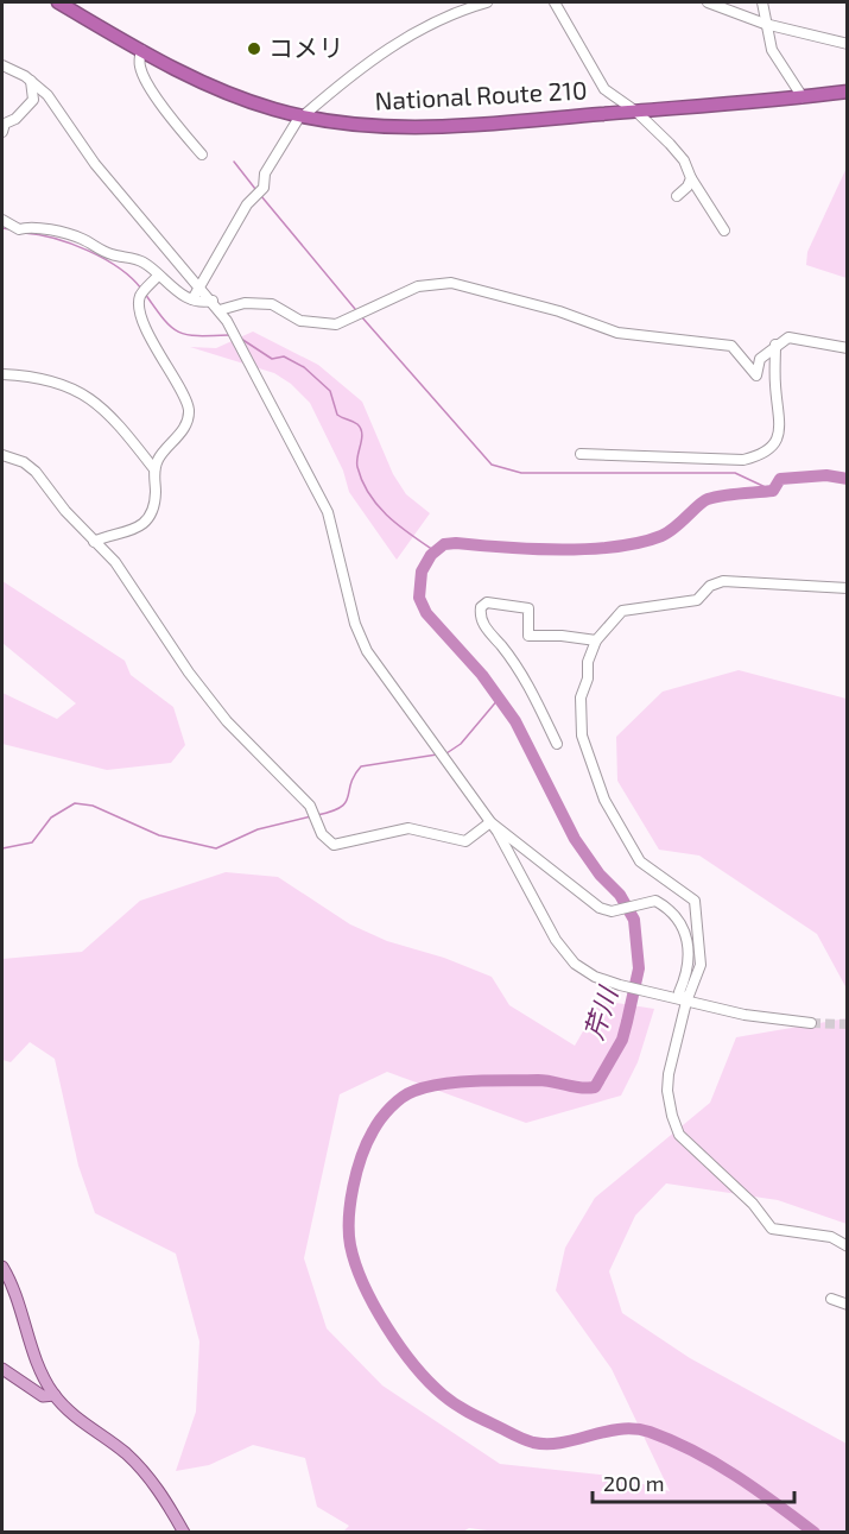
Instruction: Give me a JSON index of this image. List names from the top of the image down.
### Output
{
  "streets": {
    "highway": ["National Route 210"]
  },
  "water": ["芹川"],
  "places": ["コメリ"],
  "scale_bar": "200 m"
}
